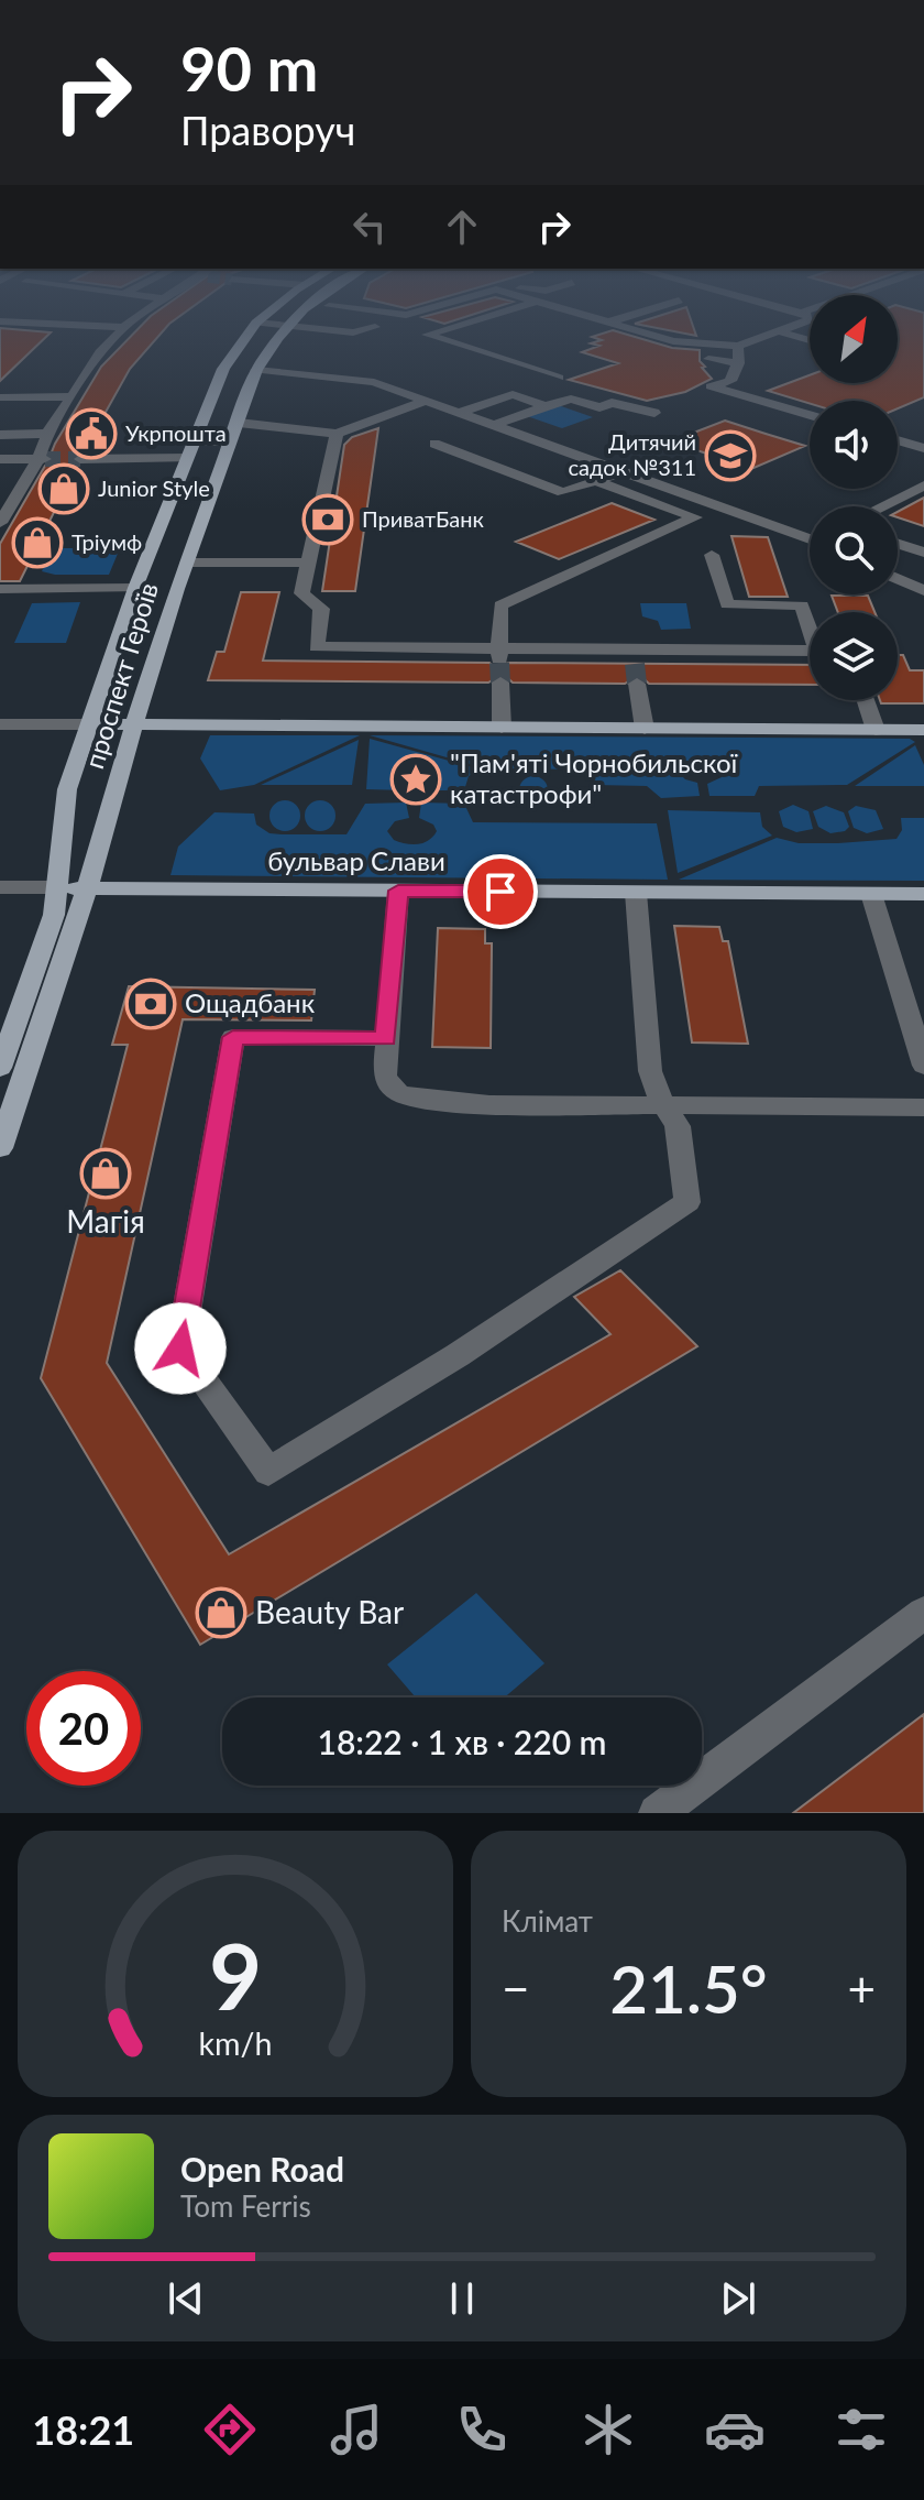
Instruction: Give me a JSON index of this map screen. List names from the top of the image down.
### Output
{
  "streets": {
    "main road": ["проспект Героїв", "бульвар Слави"]
  },
  "crossings": [
    ["проспект Героїв", "бульвар Слави"]
  ],
  "places": {
    "public building": ["Укрпошта"],
    "school or university": ["Дитячий садок №311"],
    "shop": [
      "Junior Style",
      "Тріумф",
      "Магія",
      "Beauty Bar"
    ],
    "bank": ["ПриватБанк", "Ощадбанк"],
    "place": ["\"Пам'яті Чорнобильскої катастрофи\""]
  },
  "north": "top right",
  "page": {
    "turn": ["90 m", "Праворуч"],
    "limit": "20",
    "trip": "18:22 · 1 хв · 220 m",
    "tile": "Клімат",
    "heat": ["−", "21.5°", "+"],
    "song": ["Open Road", "Tom Ferris"],
    "tabs": "18:21",
    "gauge": ["9", "km/h"]
  }
}
